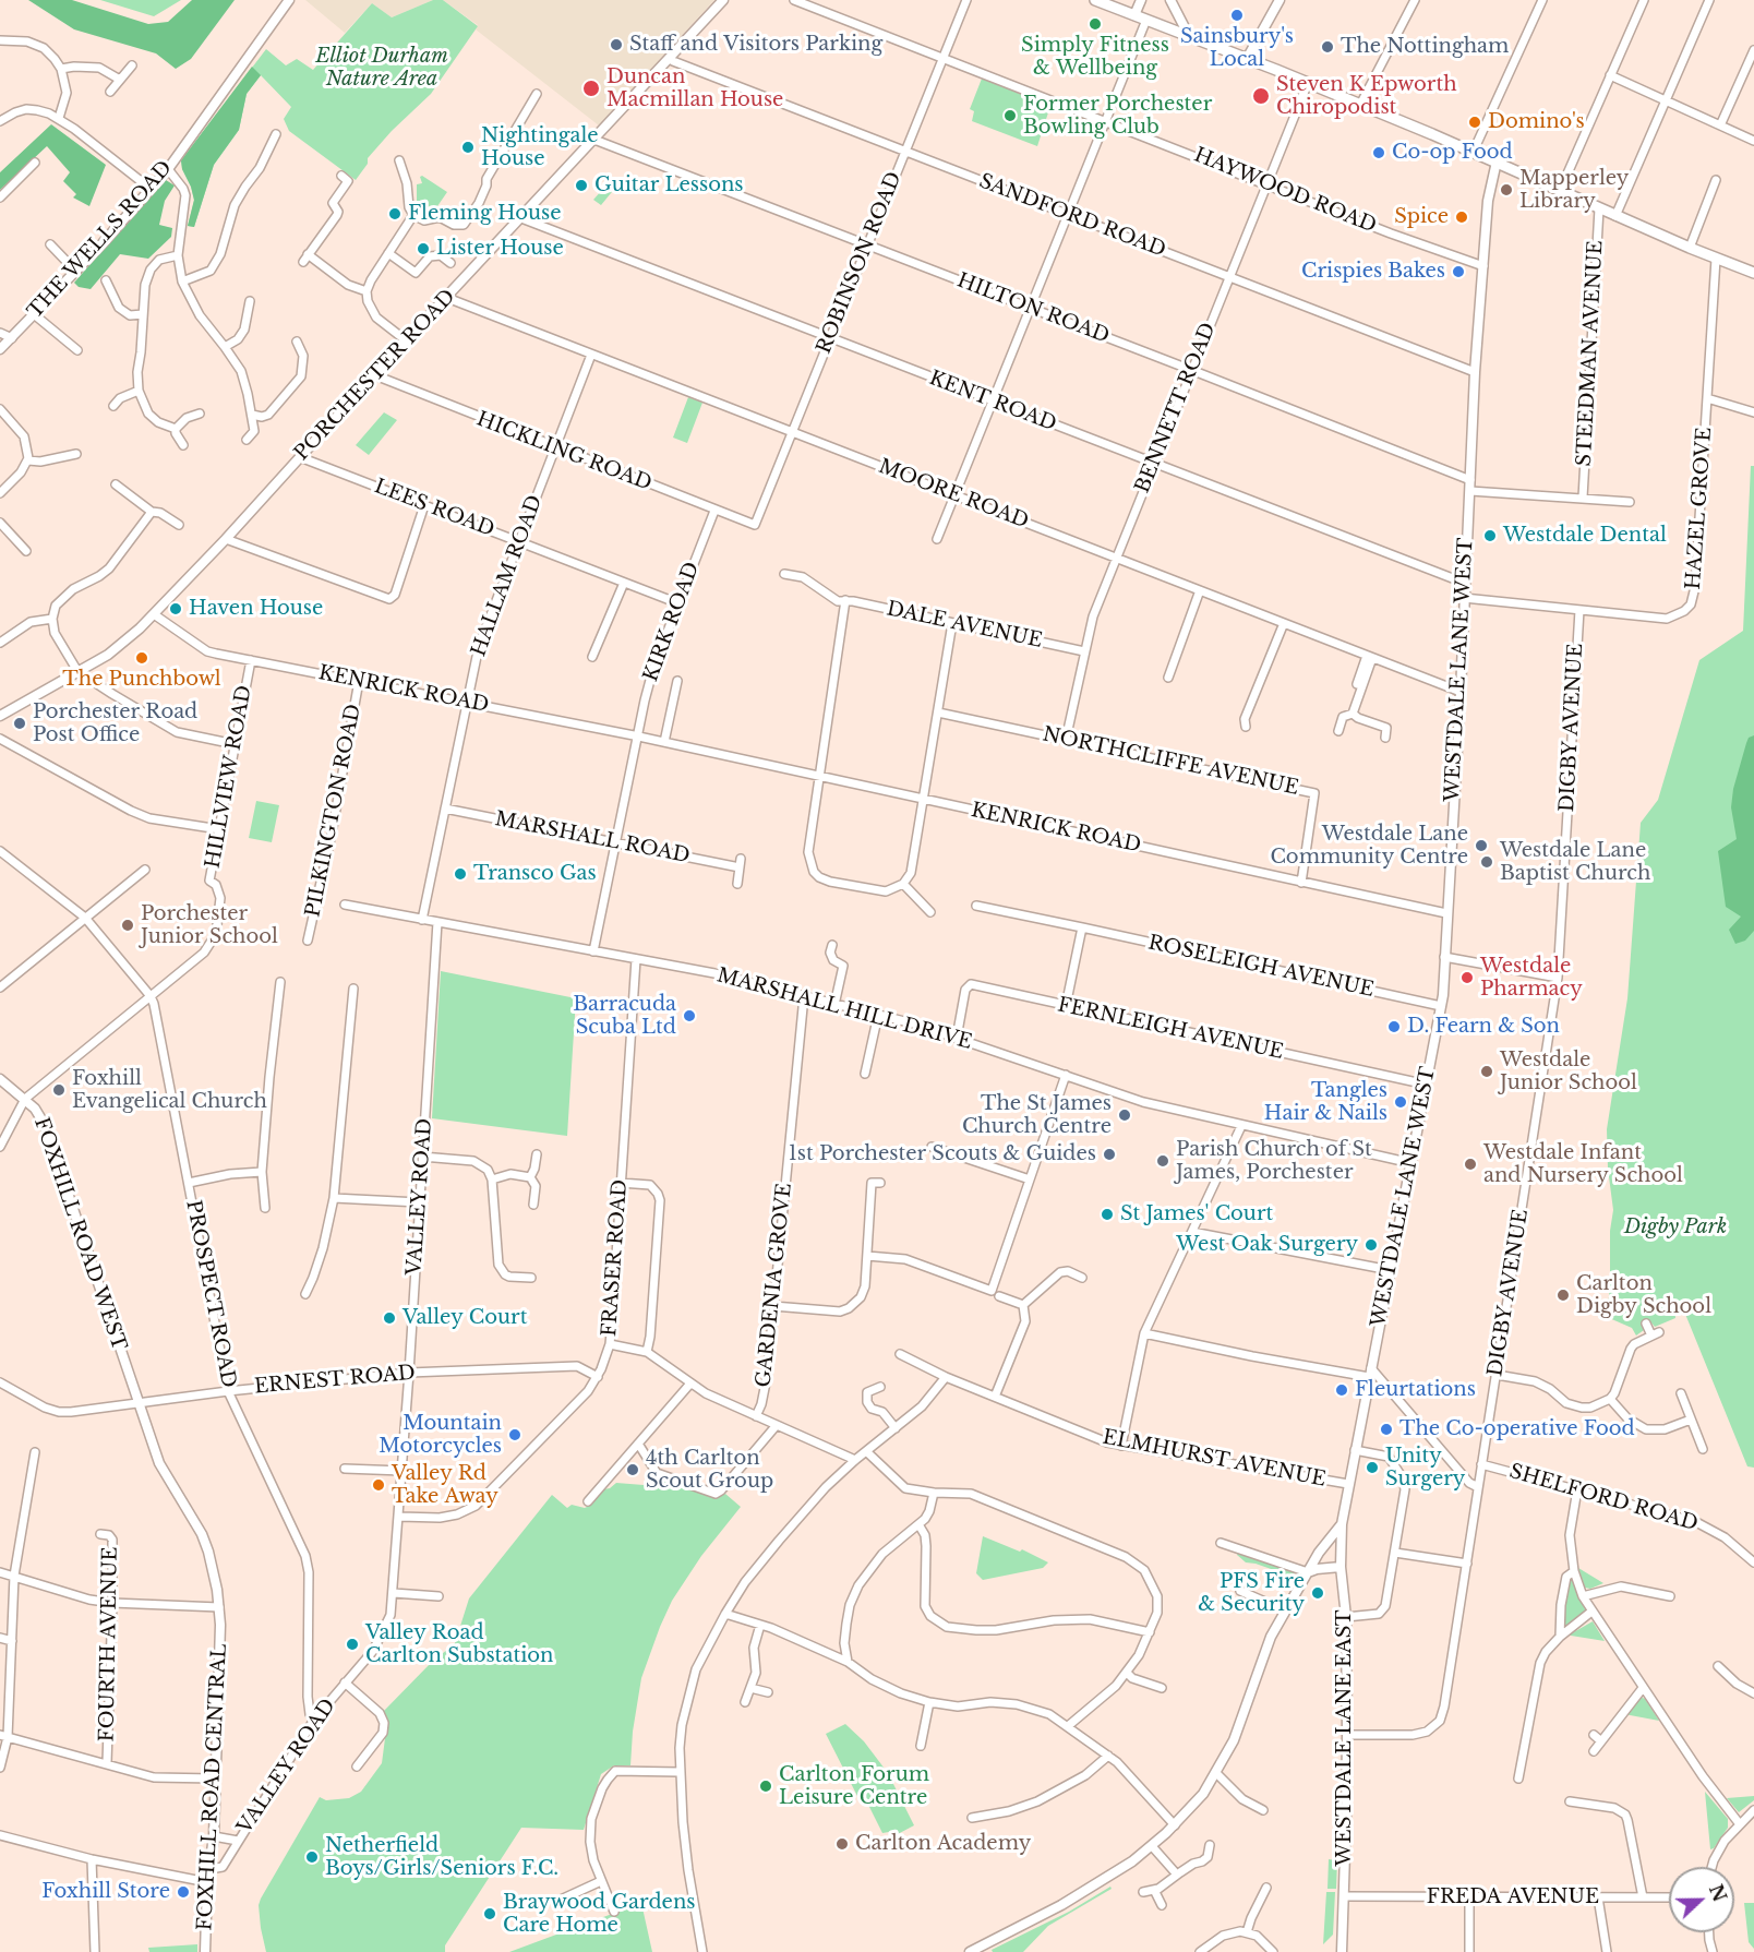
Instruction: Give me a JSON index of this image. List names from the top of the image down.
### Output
{
  "streets": {
    "street": [
      "HAYWOOD ROAD",
      "SANDFORD ROAD",
      "THE WELLS ROAD",
      "ROBINSON ROAD",
      "HILTON ROAD",
      "STEEDMAN AVENUE",
      "PORCHESTER ROAD",
      "KENT ROAD",
      "BENNETT ROAD",
      "HICKLING ROAD",
      "MOORE ROAD",
      "LEES ROAD",
      "HAZEL GROVE",
      "HALLAM ROAD",
      "KIRK ROAD",
      "DALE AVENUE",
      "WESTDALE LANE WEST",
      "KENRICK ROAD",
      "DIGBY AVENUE",
      "NORTHCLIFFE AVENUE",
      "HILLVIEW ROAD",
      "PILKINGTON ROAD",
      "MARSHALL ROAD",
      "ROSELEIGH AVENUE",
      "MARSHALL HILL DRIVE",
      "FERNLEIGH AVENUE",
      "VALLEY ROAD",
      "FOXHILL ROAD WEST",
      "FRASER ROAD",
      "GARDENIA GROVE",
      "PROSPECT ROAD",
      "ERNEST ROAD",
      "ELMHURST AVENUE",
      "SHELFORD ROAD",
      "FOURTH AVENUE",
      "WESTDALE LANE EAST",
      "FOXHILL ROAD CENTRAL",
      "FREDA AVENUE"
    ]
  },
  "crossings": [
    ["HAYWOOD ROAD", "ROBINSON ROAD"],
    ["HAYWOOD ROAD", "BENNETT ROAD"],
    ["HAYWOOD ROAD", "WESTDALE LANE WEST"],
    ["SANDFORD ROAD", "ROBINSON ROAD"],
    ["SANDFORD ROAD", "PORCHESTER ROAD"],
    ["SANDFORD ROAD", "BENNETT ROAD"],
    ["SANDFORD ROAD", "WESTDALE LANE WEST"],
    ["ROBINSON ROAD", "HILTON ROAD"],
    ["ROBINSON ROAD", "KENT ROAD"],
    ["ROBINSON ROAD", "HICKLING ROAD"],
    ["ROBINSON ROAD", "MOORE ROAD"],
    ["HILTON ROAD", "STEEDMAN AVENUE"],
    ["HILTON ROAD", "PORCHESTER ROAD"],
    ["HILTON ROAD", "BENNETT ROAD"],
    ["HILTON ROAD", "WESTDALE LANE WEST"],
    ["PORCHESTER ROAD", "KENT ROAD"],
    ["PORCHESTER ROAD", "HICKLING ROAD"],
    ["PORCHESTER ROAD", "MOORE ROAD"],
    ["PORCHESTER ROAD", "LEES ROAD"],
    ["PORCHESTER ROAD", "KENRICK ROAD"],
    ["KENT ROAD", "BENNETT ROAD"],
    ["KENT ROAD", "WESTDALE LANE WEST"],
    ["BENNETT ROAD", "MOORE ROAD"],
    ["BENNETT ROAD", "DALE AVENUE"],
    ["BENNETT ROAD", "NORTHCLIFFE AVENUE"],
    ["HICKLING ROAD", "HALLAM ROAD"],
    ["HICKLING ROAD", "KIRK ROAD"],
    ["MOORE ROAD", "HALLAM ROAD"],
    ["MOORE ROAD", "WESTDALE LANE WEST"],
    ["LEES ROAD", "HALLAM ROAD"],
    ["LEES ROAD", "KIRK ROAD"],
    ["HAZEL GROVE", "WESTDALE LANE WEST"],
    ["HAZEL GROVE", "DIGBY AVENUE"],
    ["HALLAM ROAD", "KENRICK ROAD"],
    ["HALLAM ROAD", "MARSHALL ROAD"],
    ["HALLAM ROAD", "MARSHALL HILL DRIVE"],
    ["KIRK ROAD", "KENRICK ROAD"],
    ["KIRK ROAD", "MARSHALL ROAD"],
    ["KIRK ROAD", "MARSHALL HILL DRIVE"],
    ["WESTDALE LANE WEST", "KENRICK ROAD"],
    ["WESTDALE LANE WEST", "ROSELEIGH AVENUE"],
    ["WESTDALE LANE WEST", "MARSHALL HILL DRIVE"],
    ["WESTDALE LANE WEST", "FERNLEIGH AVENUE"],
    ["WESTDALE LANE WEST", "ELMHURST AVENUE"],
    ["WESTDALE LANE WEST", "WESTDALE LANE EAST"],
    ["KENRICK ROAD", "NORTHCLIFFE AVENUE"],
    ["KENRICK ROAD", "HILLVIEW ROAD"],
    ["KENRICK ROAD", "PILKINGTON ROAD"],
    ["DIGBY AVENUE", "SHELFORD ROAD"],
    ["DIGBY AVENUE", "WESTDALE LANE EAST"],
    ["HILLVIEW ROAD", "FOXHILL ROAD WEST"],
    ["HILLVIEW ROAD", "PROSPECT ROAD"],
    ["MARSHALL HILL DRIVE", "FERNLEIGH AVENUE"],
    ["MARSHALL HILL DRIVE", "VALLEY ROAD"],
    ["MARSHALL HILL DRIVE", "FRASER ROAD"],
    ["MARSHALL HILL DRIVE", "GARDENIA GROVE"],
    ["VALLEY ROAD", "FRASER ROAD"],
    ["VALLEY ROAD", "PROSPECT ROAD"],
    ["VALLEY ROAD", "ERNEST ROAD"],
    ["VALLEY ROAD", "FOXHILL ROAD CENTRAL"],
    ["FOXHILL ROAD WEST", "ERNEST ROAD"],
    ["FOXHILL ROAD WEST", "FOXHILL ROAD CENTRAL"],
    ["FRASER ROAD", "ERNEST ROAD"],
    ["PROSPECT ROAD", "ERNEST ROAD"],
    ["ERNEST ROAD", "FOXHILL ROAD CENTRAL"],
    ["WESTDALE LANE EAST", "FREDA AVENUE"]
  ],
  "parks": ["Elliot Durham Nature Area", "Digby Park"],
  "places": [
    "Sainsbury's Local",
    "Simply Fitness & Wellbeing",
    "Staff and Visitors Parking",
    "The Nottingham",
    "Duncan Macmillan House",
    "Steven K Epworth Chiropodist",
    "Former Porchester Bowling Club",
    "Domino's",
    "Nightingale House",
    "Co-op Food",
    "Guitar Lessons",
    "Mapperley Library",
    "Fleming House",
    "Spice",
    "Lister House",
    "Crispies Bakes",
    "Westdale Dental",
    "Haven House",
    "The Punchbowl",
    "Porchester Road Post Office",
    "Westdale Lane Community Centre",
    "Westdale Lane Baptist Church",
    "Transco Gas",
    "Porchester Junior School",
    "Westdale Pharmacy",
    "Barracuda Scuba Ltd",
    "D. Fearn & Son",
    "Westdale Junior School",
    "Foxhill Evangelical Church",
    "Tangles Hair & Nails",
    "The St James Church Centre",
    "1st Porchester Scouts & Guides",
    "Parish Church of St James, Porchester",
    "Westdale Infant and Nursery School",
    "St James' Court",
    "West Oak Surgery",
    "Carlton Digby School",
    "Valley Court",
    "Fleurtations",
    "The Co-operative Food",
    "Mountain Motorcycles",
    "Unity Surgery",
    "4th Carlton Scout Group",
    "Valley Rd Take Away",
    "PFS Fire & Security",
    "Valley Road Carlton Substation",
    "Carlton Forum Leisure Centre",
    "Carlton Academy",
    "Netherfield Boys/Girls/Seniors F.C.",
    "Foxhill Store",
    "Braywood Gardens Care Home"
  ],
  "north": "right"
}
